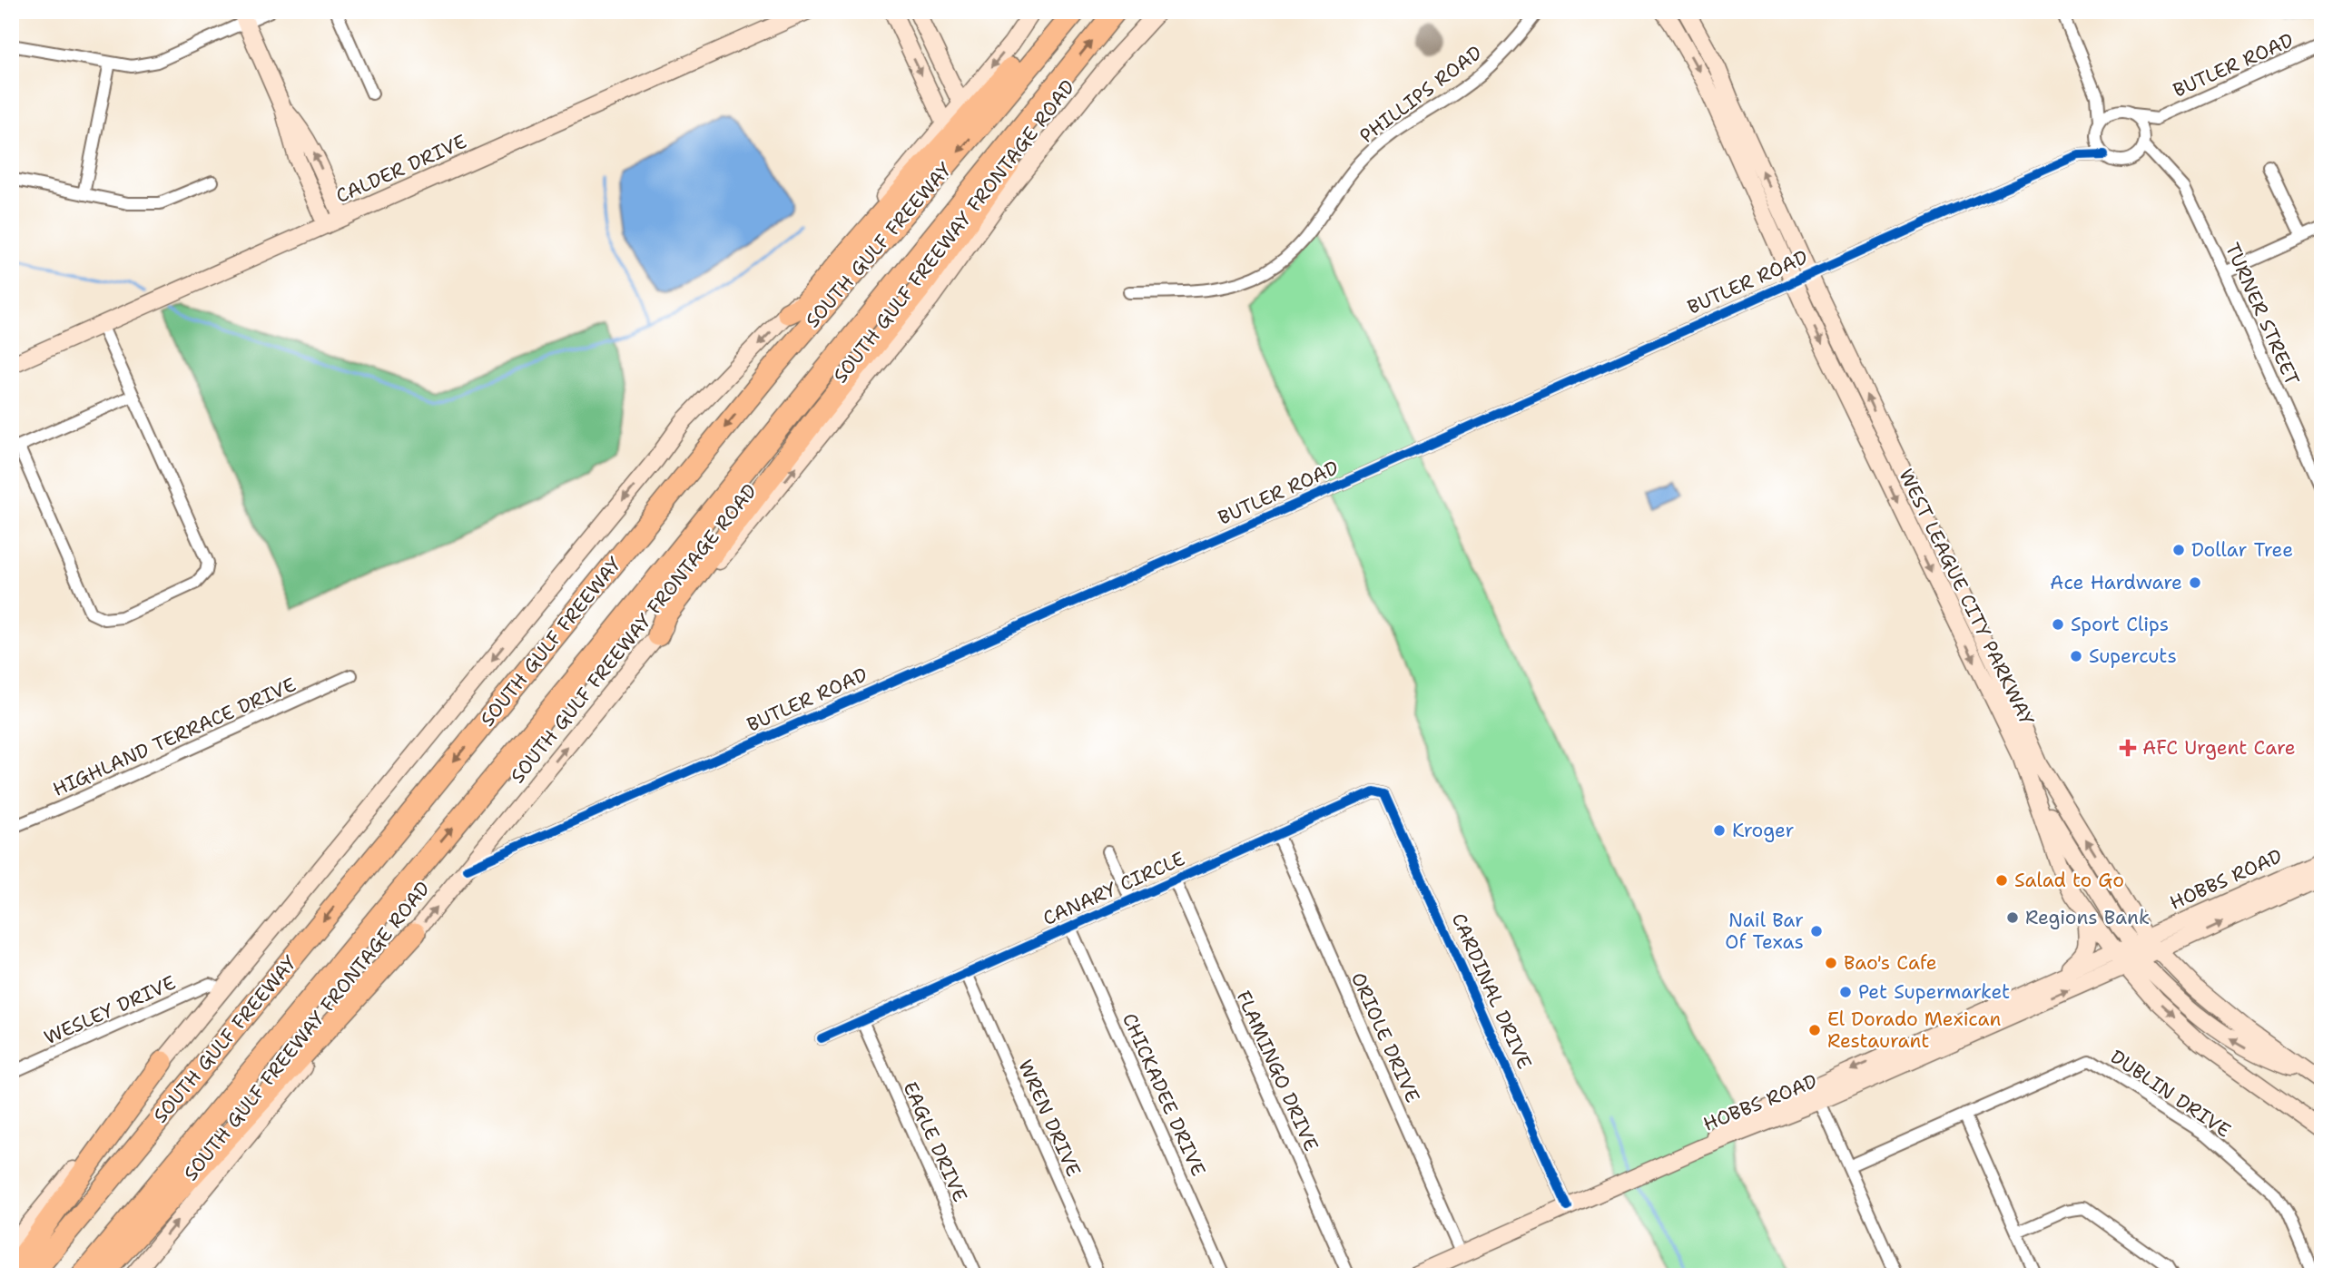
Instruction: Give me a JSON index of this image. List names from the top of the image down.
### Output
{
  "streets": {
    "highway": ["SOUTH GULF FREEWAY"],
    "main road": [
      "CALDER DRIVE",
      "SOUTH GULF FREEWAY FRONTAGE ROAD",
      "WEST LEAGUE CITY PARKWAY",
      "HOBBS ROAD"
    ],
    "street": [
      "BUTLER ROAD",
      "PHILLIPS ROAD",
      "TURNER STREET",
      "HIGHLAND TERRACE DRIVE",
      "CANARY CIRCLE",
      "CARDINAL DRIVE",
      "WESLEY DRIVE",
      "ORIOLE DRIVE",
      "FLAMINGO DRIVE",
      "DUBLIN DRIVE",
      "CHICKADEE DRIVE",
      "WREN DRIVE",
      "EAGLE DRIVE"
    ]
  },
  "crossings": [
    ["BUTLER ROAD", "SOUTH GULF FREEWAY FRONTAGE ROAD"],
    ["BUTLER ROAD", "TURNER STREET"],
    ["BUTLER ROAD", "WEST LEAGUE CITY PARKWAY"],
    ["WEST LEAGUE CITY PARKWAY", "HOBBS ROAD"],
    ["HOBBS ROAD", "CARDINAL DRIVE"],
    ["HOBBS ROAD", "ORIOLE DRIVE"],
    ["CANARY CIRCLE", "CARDINAL DRIVE"],
    ["CANARY CIRCLE", "ORIOLE DRIVE"],
    ["CANARY CIRCLE", "FLAMINGO DRIVE"],
    ["CANARY CIRCLE", "CHICKADEE DRIVE"],
    ["CANARY CIRCLE", "WREN DRIVE"],
    ["CANARY CIRCLE", "EAGLE DRIVE"]
  ],
  "places": {
    "other": [
      "Dollar Tree",
      "Ace Hardware",
      "Sport Clips",
      "Supercuts",
      "Kroger",
      "Salad to Go",
      "Regions Bank",
      "Nail Bar Of Texas",
      "Bao's Cafe",
      "Pet Supermarket",
      "El Dorado Mexican Restaurant"
    ],
    "health": ["AFC Urgent Care"]
  }
}
